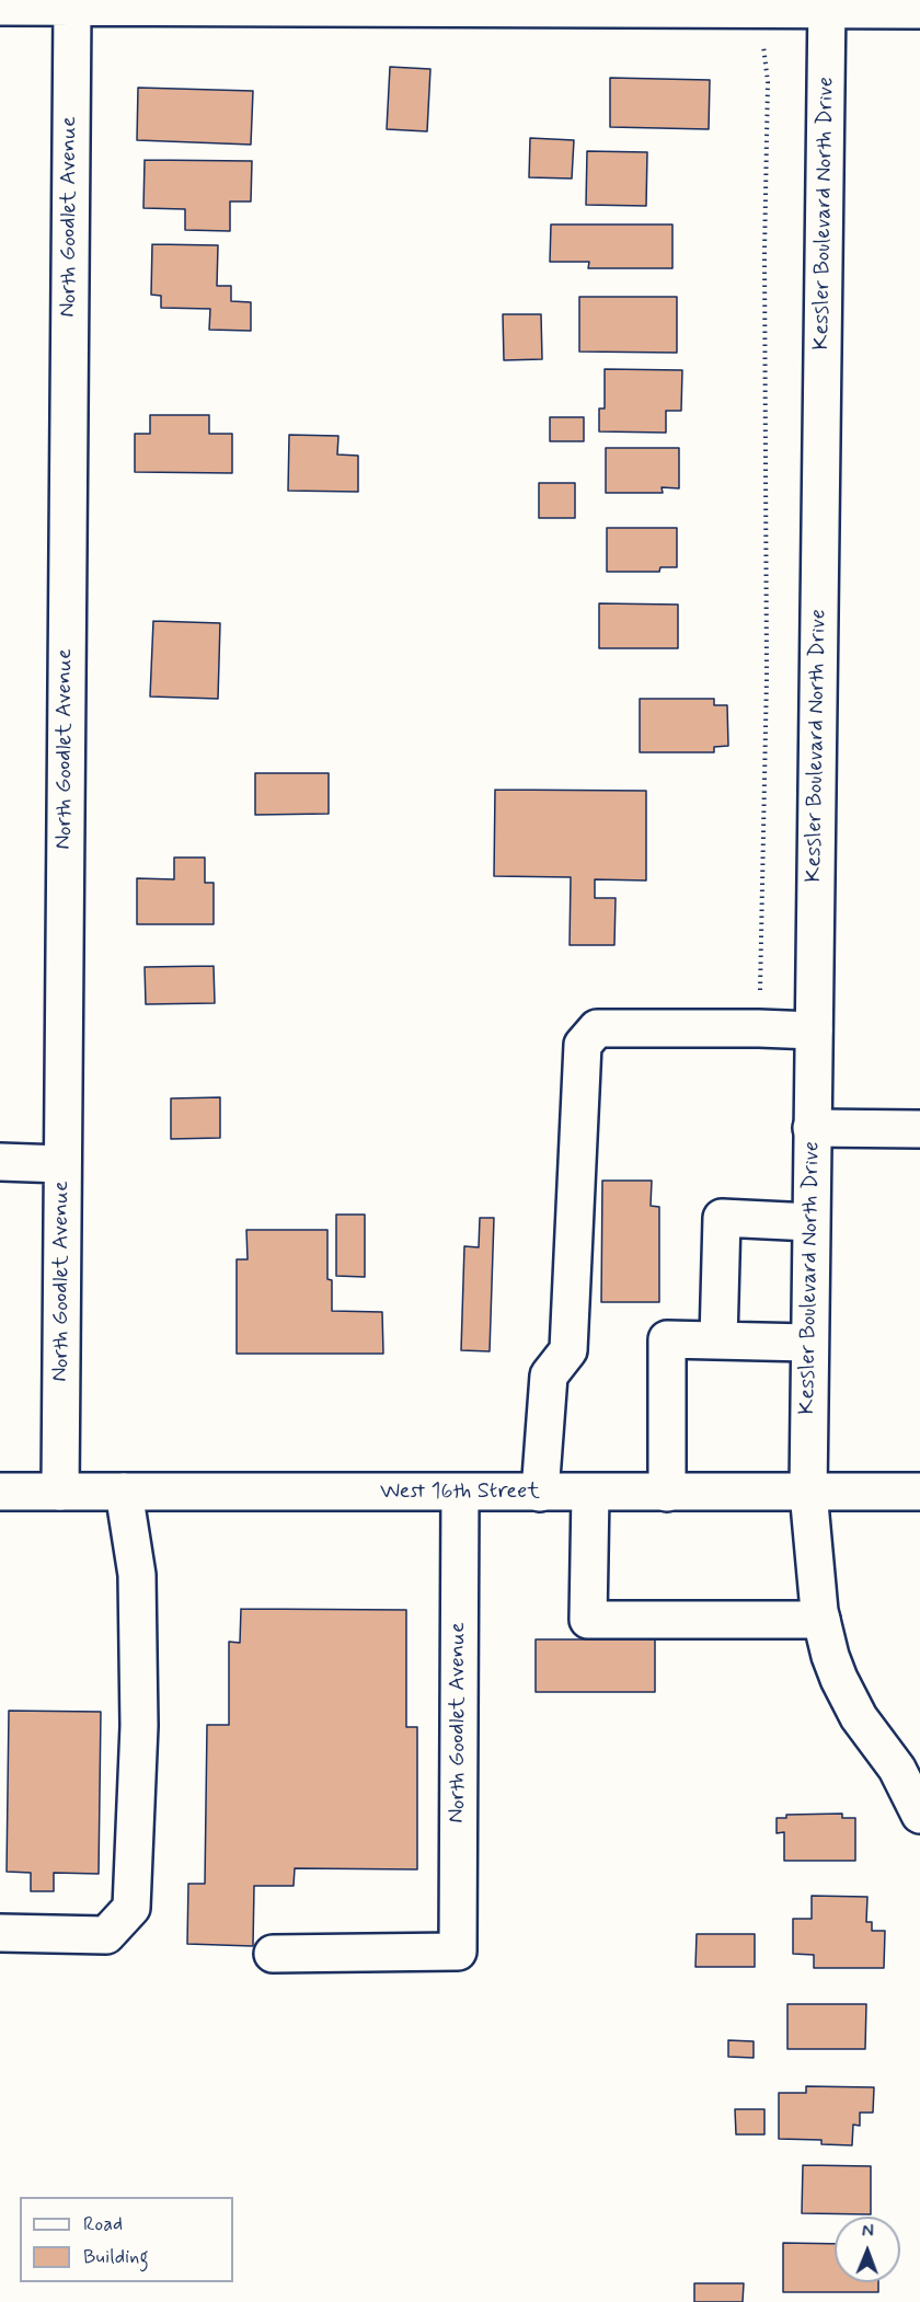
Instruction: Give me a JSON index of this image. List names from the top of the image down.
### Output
{
  "streets": {
    "street": ["Kessler Boulevard North Drive", "North Goodlet Avenue", "West 16th Street"]
  },
  "crossings": [
    ["Kessler Boulevard North Drive", "West 16th Street"],
    ["North Goodlet Avenue", "West 16th Street"]
  ],
  "legend": ["Road", "Building"],
  "north": "top"
}
